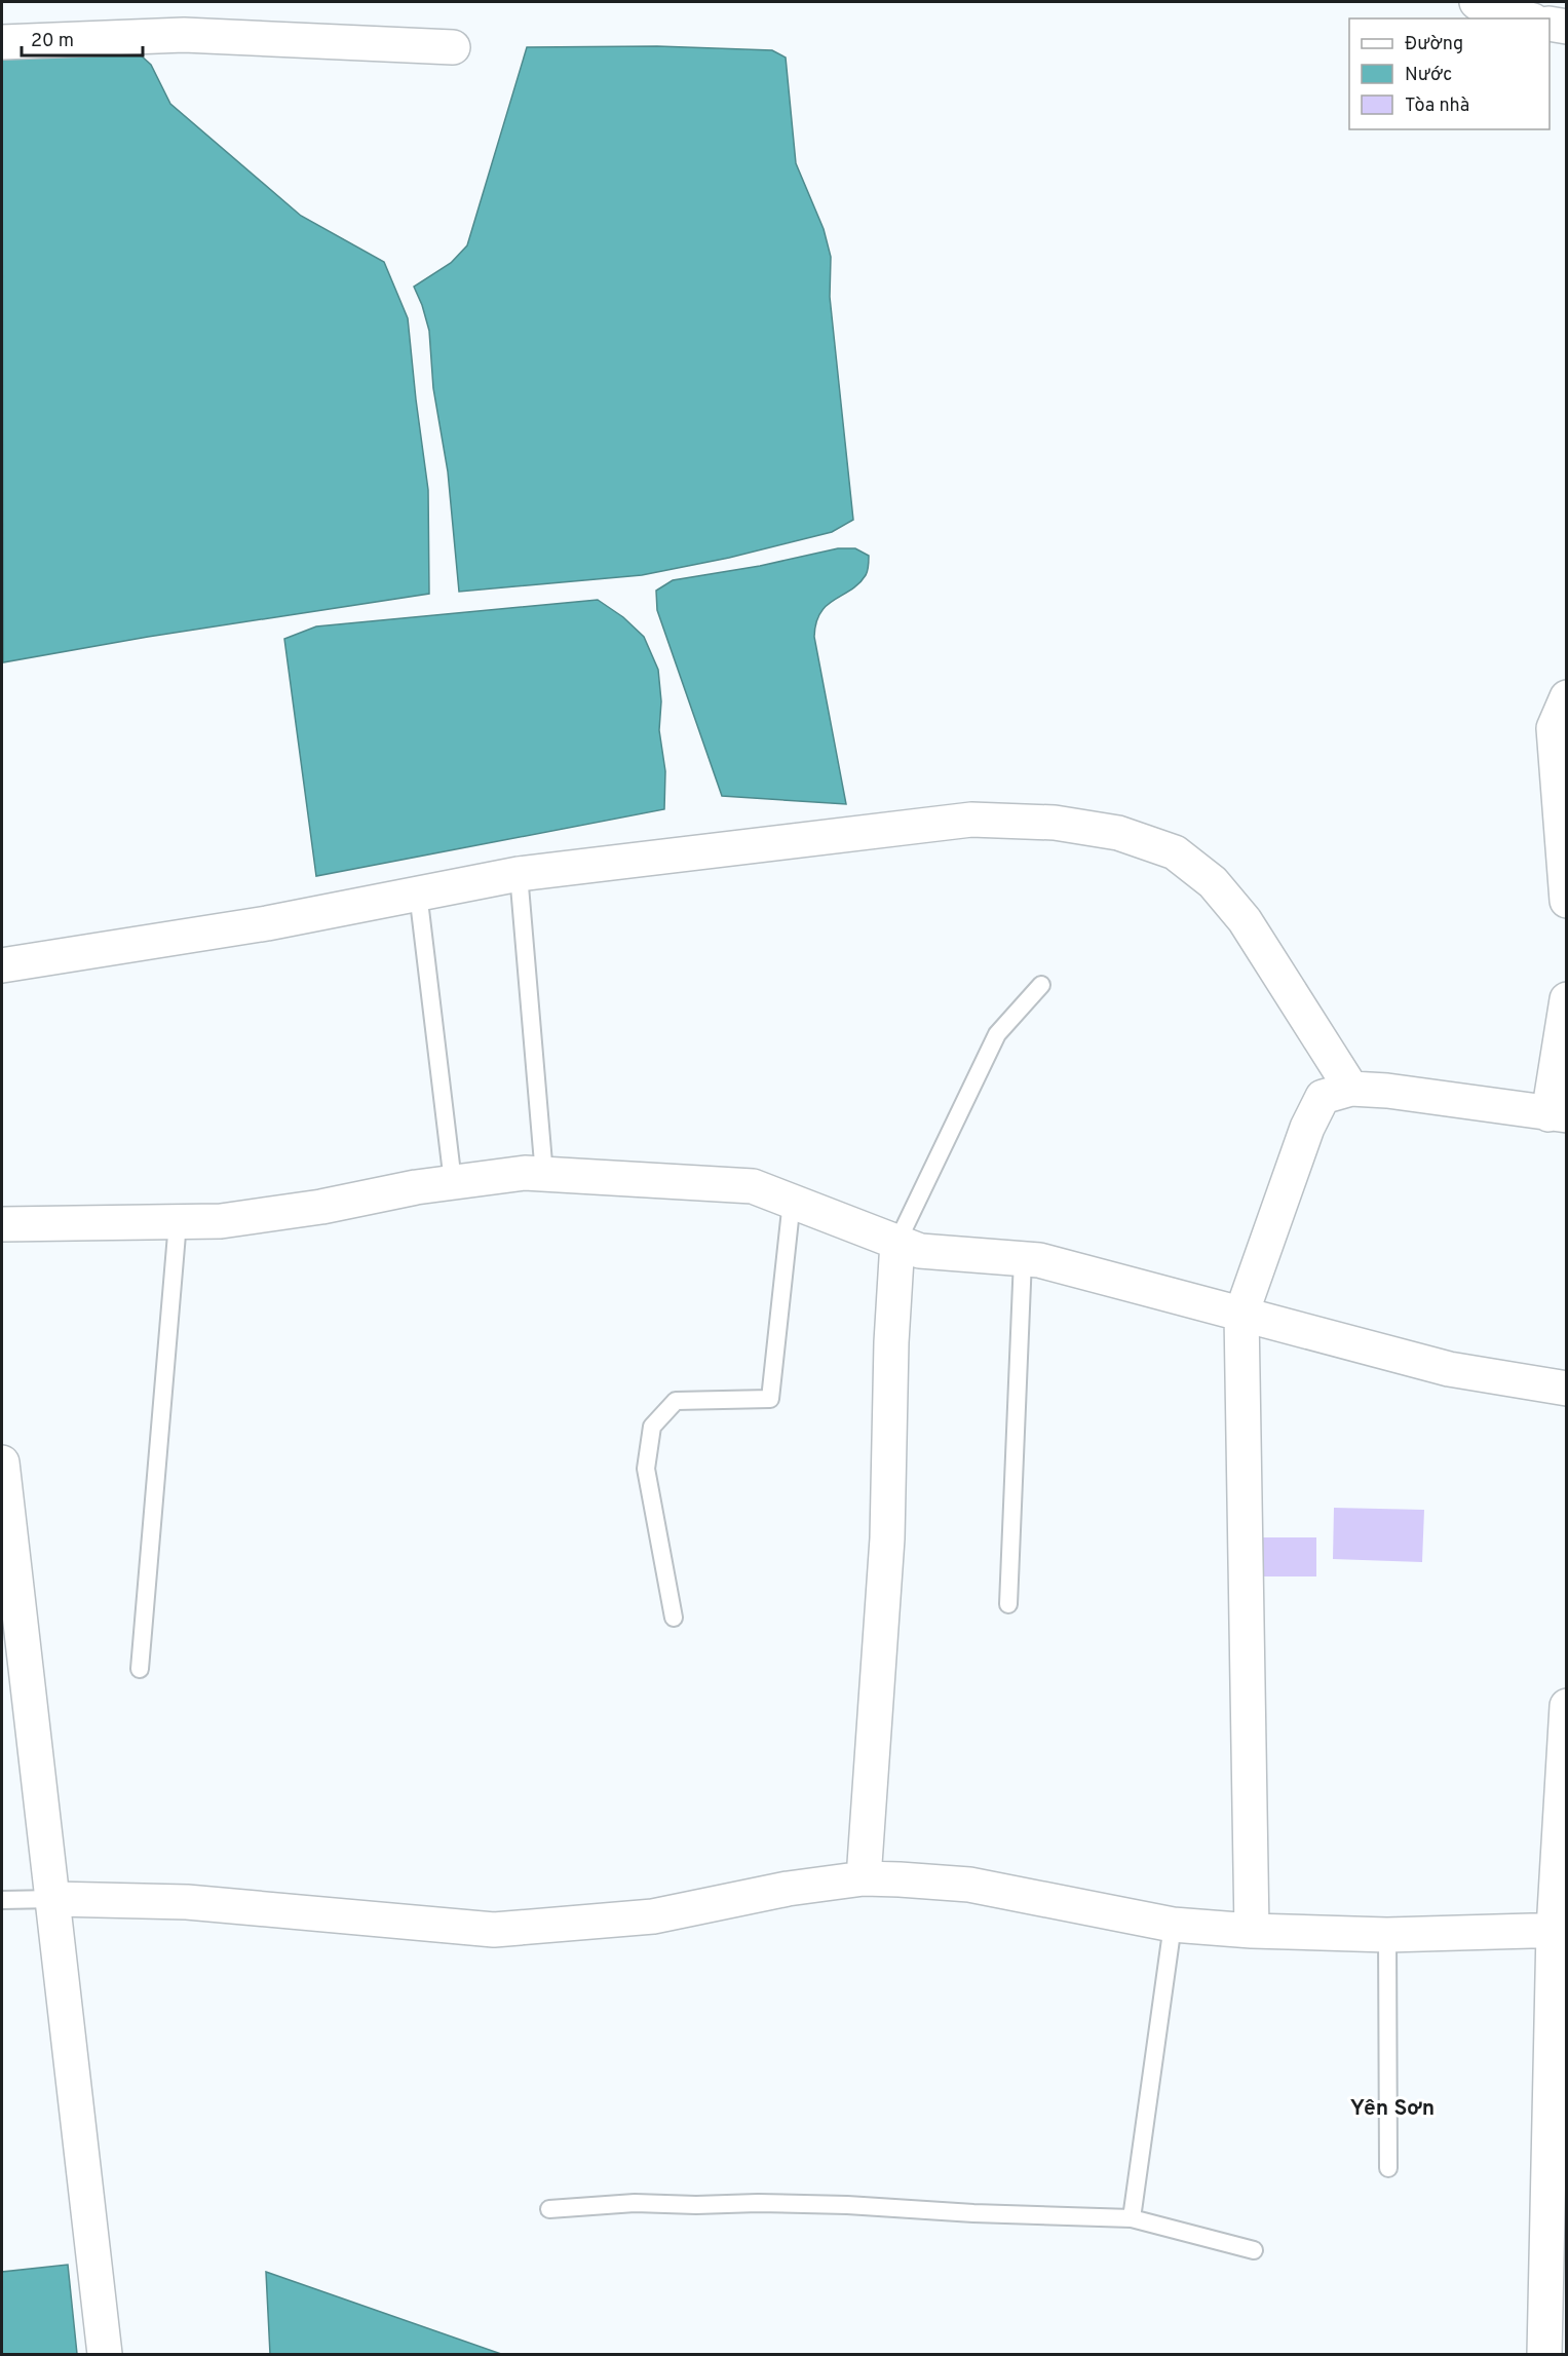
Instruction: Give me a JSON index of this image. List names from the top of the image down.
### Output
{
  "districts": ["Yên Sơn"],
  "legend": ["Đường", "Nước", "Tòa nhà"],
  "scale_bar": "20 m"
}
